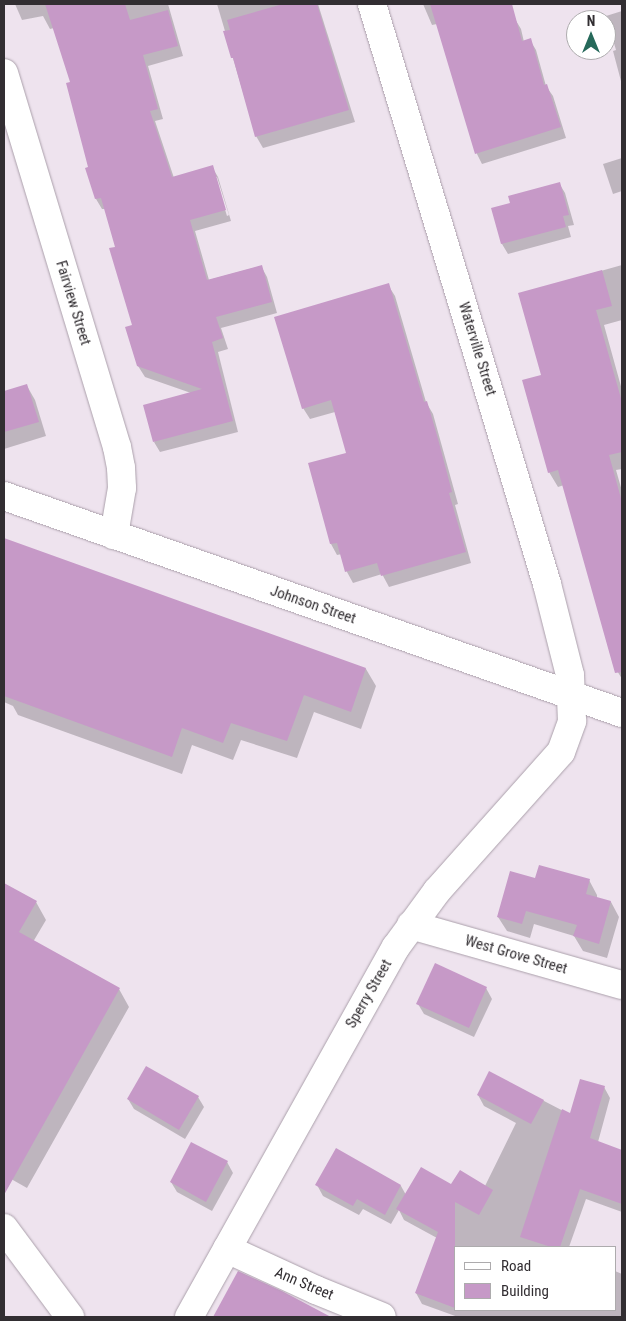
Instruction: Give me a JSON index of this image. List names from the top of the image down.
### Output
{
  "streets": {
    "street": [
      "Fairview Street",
      "Waterville Street",
      "Johnson Street",
      "West Grove Street",
      "Sperry Street",
      "Ann Street"
    ]
  },
  "crossings": [
    ["Fairview Street", "Johnson Street"],
    ["Waterville Street", "Johnson Street"],
    ["Waterville Street", "Sperry Street"],
    ["Johnson Street", "Sperry Street"],
    ["West Grove Street", "Sperry Street"],
    ["Sperry Street", "Ann Street"]
  ],
  "legend": ["Road", "Building"],
  "north": "top"
}
